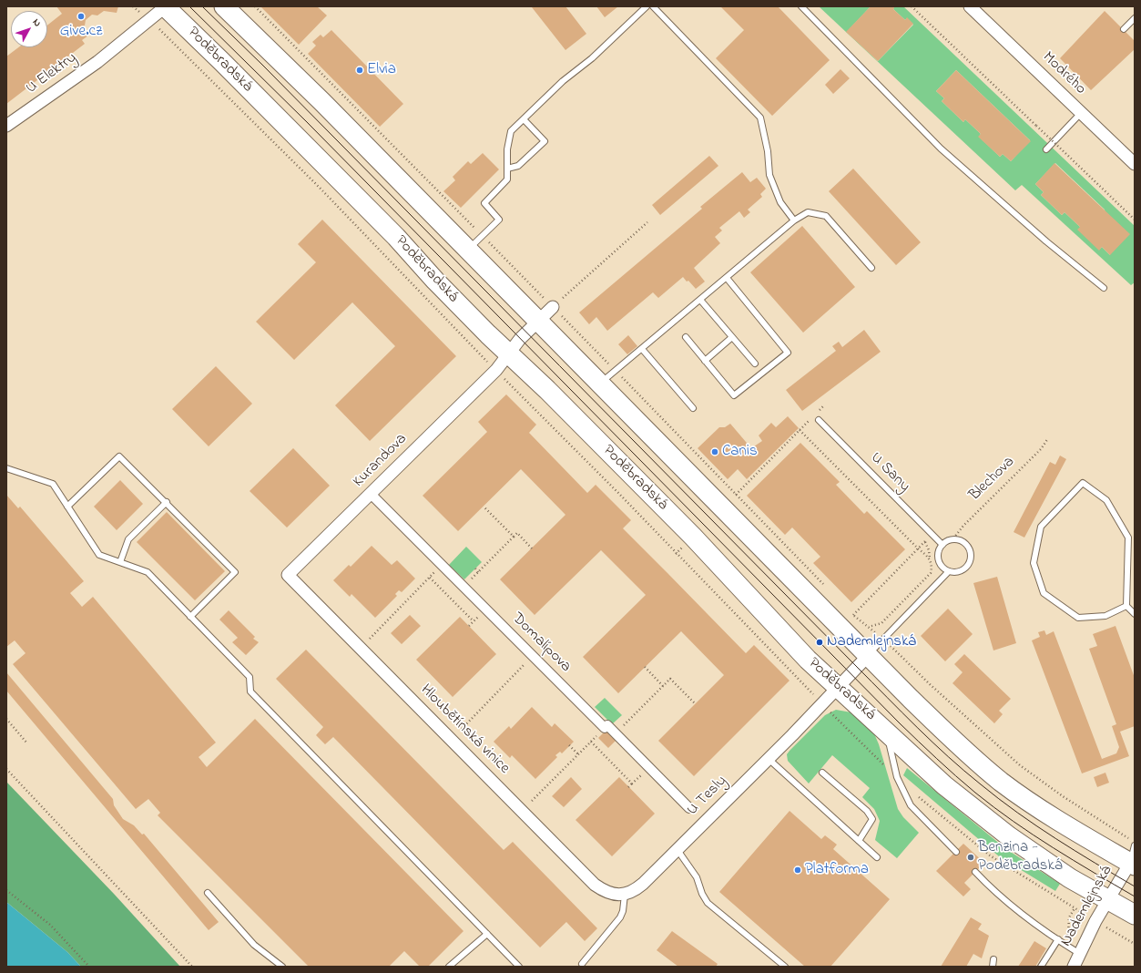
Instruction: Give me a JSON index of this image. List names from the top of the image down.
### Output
{
  "streets": {
    "main road": ["Poděbradská"],
    "street": [
      "U Elektry",
      "Modrého",
      "Kurandova",
      "Domalípova",
      "Hloubětínská vinice",
      "U Tesly",
      "Nademlejnská"
    ],
    "lane": ["U Sany"],
    "path": ["Blechova"]
  },
  "crossings": [
    ["Poděbradská", "U Elektry"],
    ["Poděbradská", "Kurandova"],
    ["Poděbradská", "U Tesly"],
    ["Poděbradská", "Nademlejnská"],
    ["Kurandova", "Domalípova"],
    ["Kurandova", "Hloubětínská vinice"],
    ["U Sany", "Blechova"],
    ["Hloubětínská vinice", "U Tesly"]
  ],
  "places": [
    "Give.cz",
    "Elvia",
    "Canis",
    "Nademlejnská",
    "Benzina - Poděbradská",
    "Platforma"
  ],
  "north": "top right"
}
